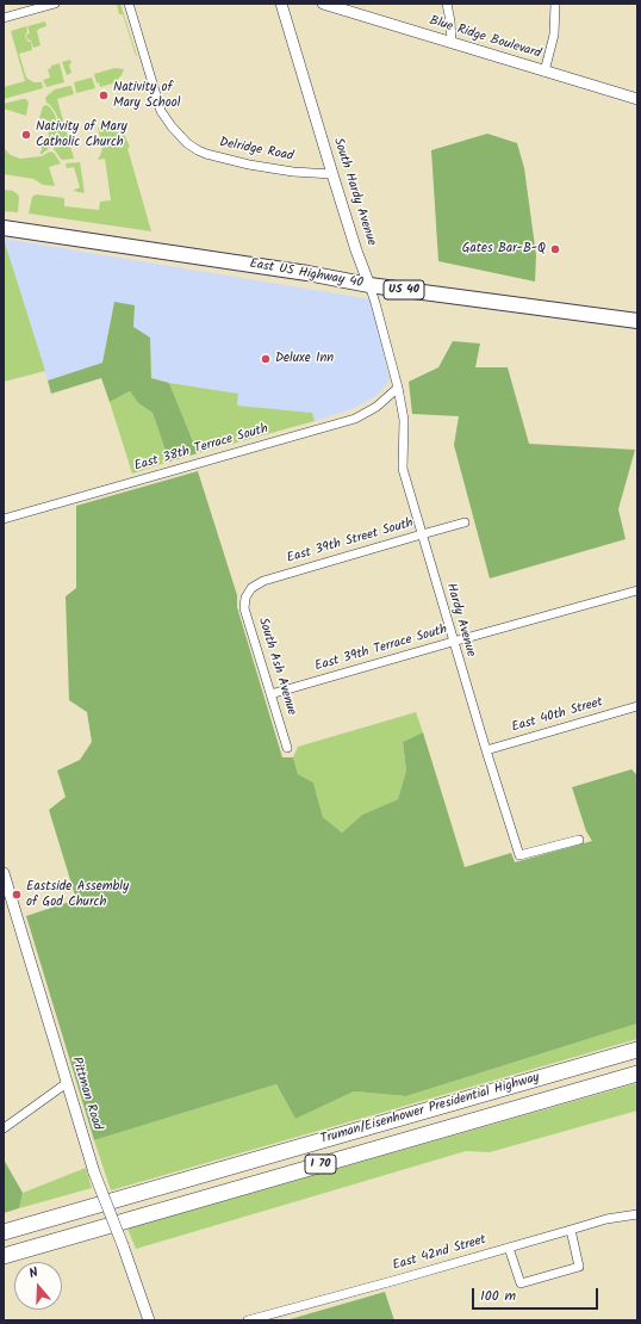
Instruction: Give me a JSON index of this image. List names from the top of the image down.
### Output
{
  "streets": {
    "highway": ["Truman/Eisenhower Presidential Highway", "I 70"],
    "main road": ["East US Highway 40", "US 40"],
    "street": [
      "Blue Ridge Boulevard",
      "Delridge Road",
      "South Hardy Avenue",
      "East 38th Terrace South",
      "East 39th Street South",
      "Hardy Avenue",
      "East 39th Terrace South",
      "South Ash Avenue",
      "East 40th Street",
      "Pittman Road",
      "East 42nd Street"
    ]
  },
  "crossings": [
    ["Delridge Road", "South Hardy Avenue"],
    ["South Hardy Avenue", "East US Highway 40"],
    ["South Hardy Avenue", "East 38th Terrace South"],
    ["South Hardy Avenue", "Hardy Avenue"],
    ["East 38th Terrace South", "Hardy Avenue"],
    ["East 39th Street South", "Hardy Avenue"],
    ["East 39th Street South", "South Ash Avenue"],
    ["Hardy Avenue", "East 39th Terrace South"],
    ["Hardy Avenue", "East 40th Street"],
    ["East 39th Terrace South", "South Ash Avenue"]
  ],
  "places": [
    "Nativity of Mary School",
    "Nativity of Mary Catholic Church",
    "Gates Bar-B-Q",
    "Deluxe Inn",
    "Eastside Assembly of God Church"
  ],
  "scale_bar": "100 m",
  "north": "top"
}
